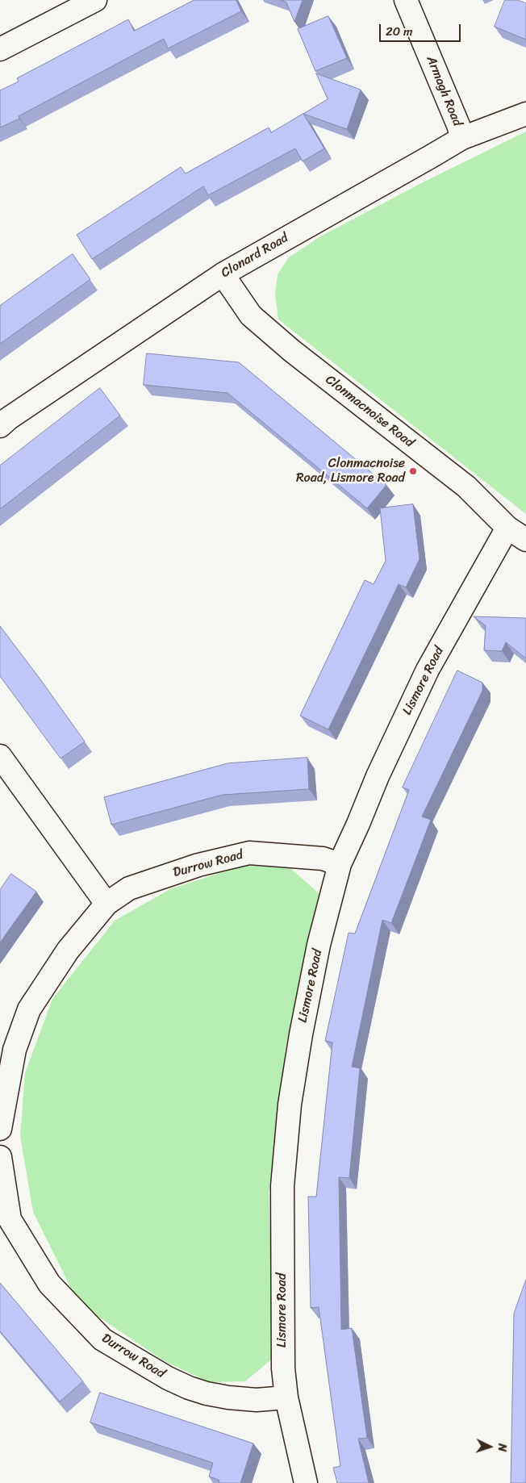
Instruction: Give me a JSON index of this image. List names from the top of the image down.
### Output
{
  "streets": {
    "street": [
      "Armagh Road",
      "Clonard Road",
      "Clonmacnoise Road",
      "Lismore Road",
      "Durrow Road"
    ]
  },
  "crossings": [
    ["Armagh Road", "Clonard Road"],
    ["Clonard Road", "Clonmacnoise Road"],
    ["Clonmacnoise Road", "Lismore Road"],
    ["Lismore Road", "Durrow Road"]
  ],
  "places": ["Clonmacnoise Road, Lismore Road"],
  "scale_bar": "20 m",
  "north": "right"
}
